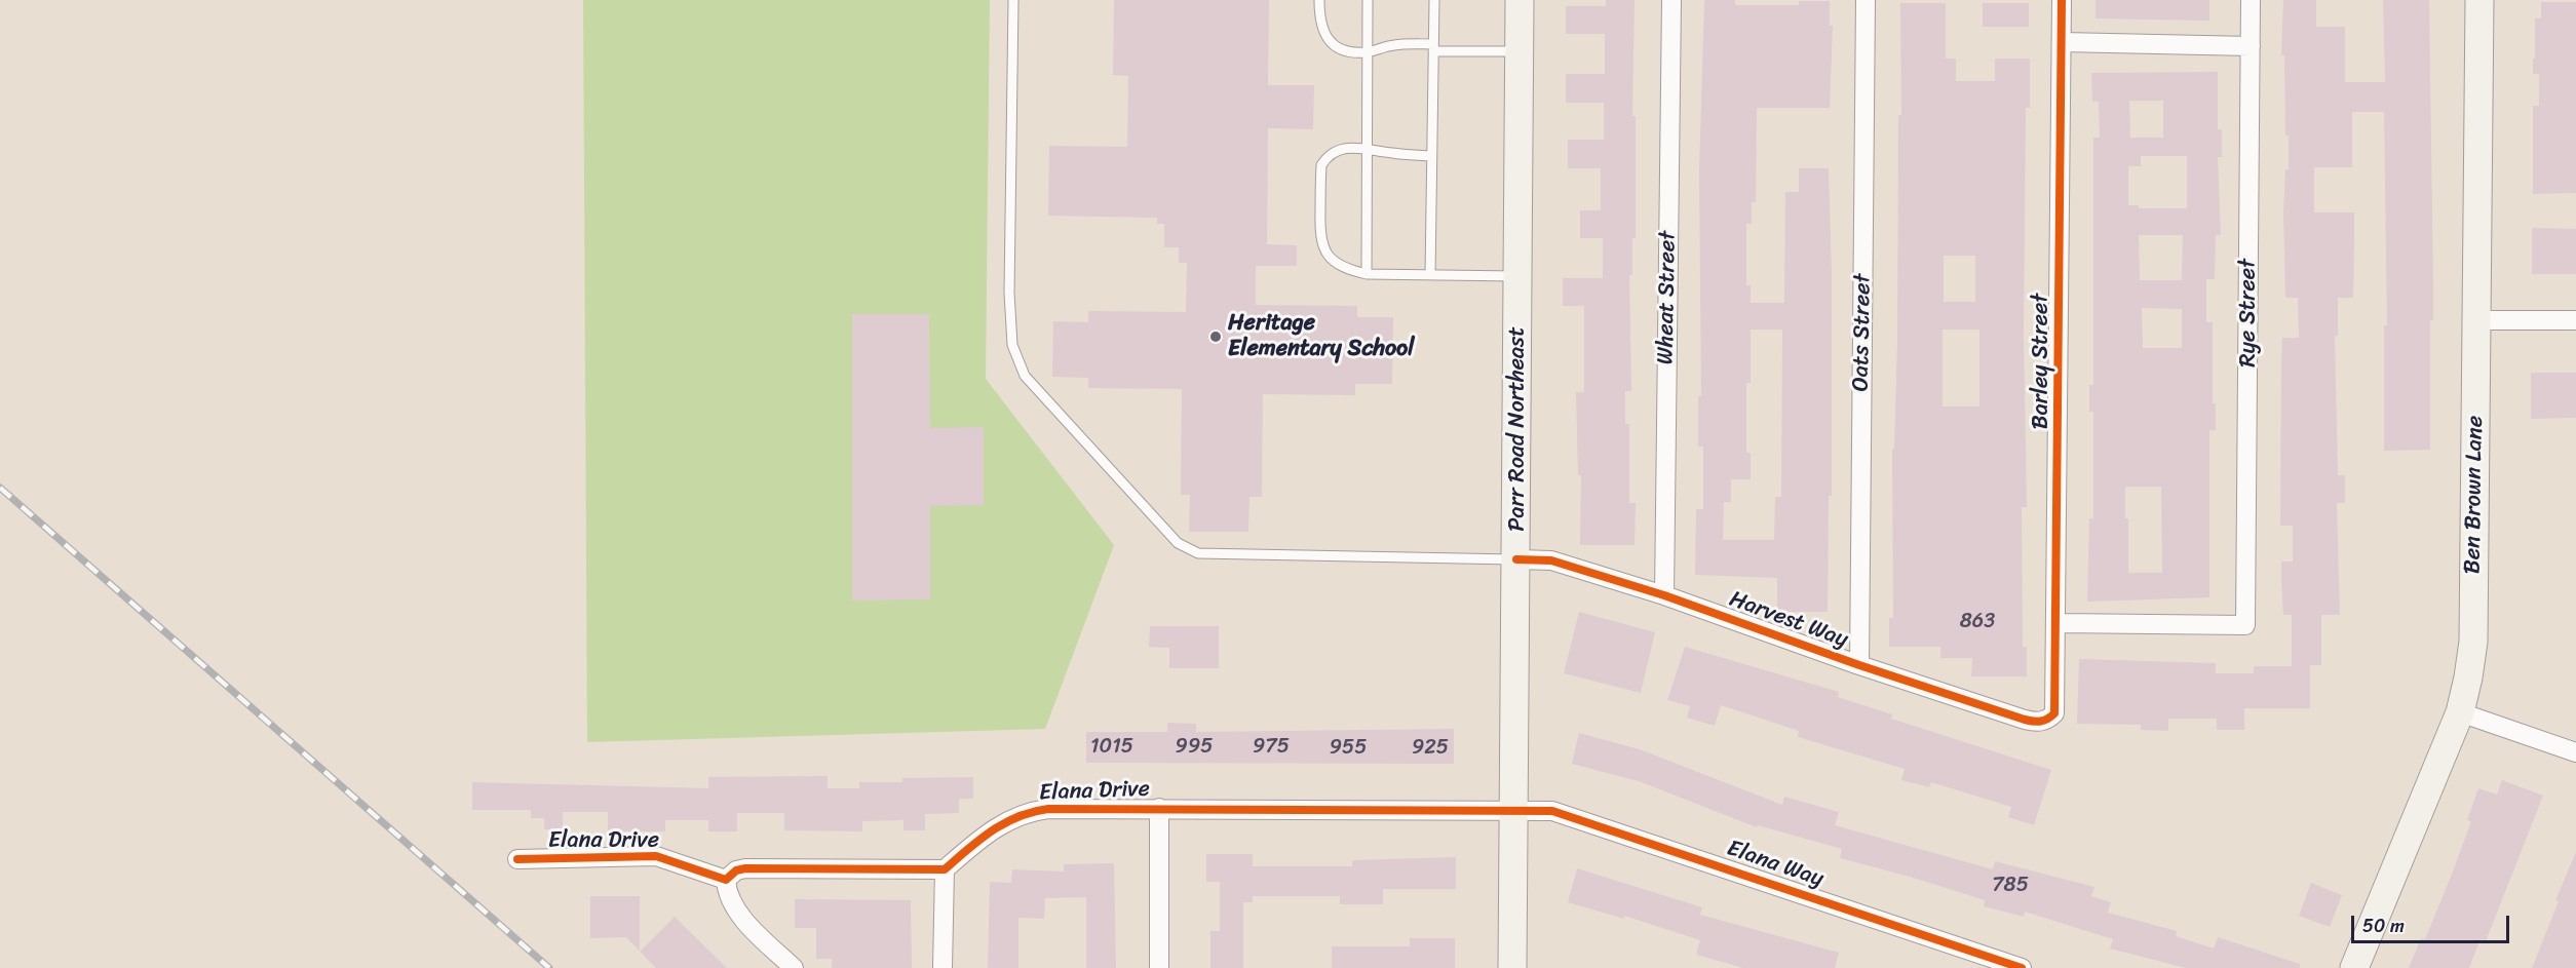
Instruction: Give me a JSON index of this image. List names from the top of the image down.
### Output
{
  "streets": {
    "street": [
      "Wheat Street",
      "Rye Street",
      "Oats Street",
      "Barley Street",
      "Parr Road Northeast",
      "Ben Brown Lane",
      "Harvest Way",
      "Elana Drive",
      "Elana Way"
    ]
  },
  "crossings": [
    ["Wheat Street", "Harvest Way"],
    ["Rye Street", "Barley Street"],
    ["Oats Street", "Harvest Way"],
    ["Barley Street", "Harvest Way"],
    ["Parr Road Northeast", "Harvest Way"],
    ["Parr Road Northeast", "Elana Drive"],
    ["Parr Road Northeast", "Elana Way"],
    ["Elana Drive", "Elana Way"]
  ],
  "places": ["Heritage Elementary School"],
  "house_numbers": [
    "863",
    "1015",
    "995",
    "975",
    "955",
    "925",
    "785"
  ],
  "scale_bar": "50 m"
}
